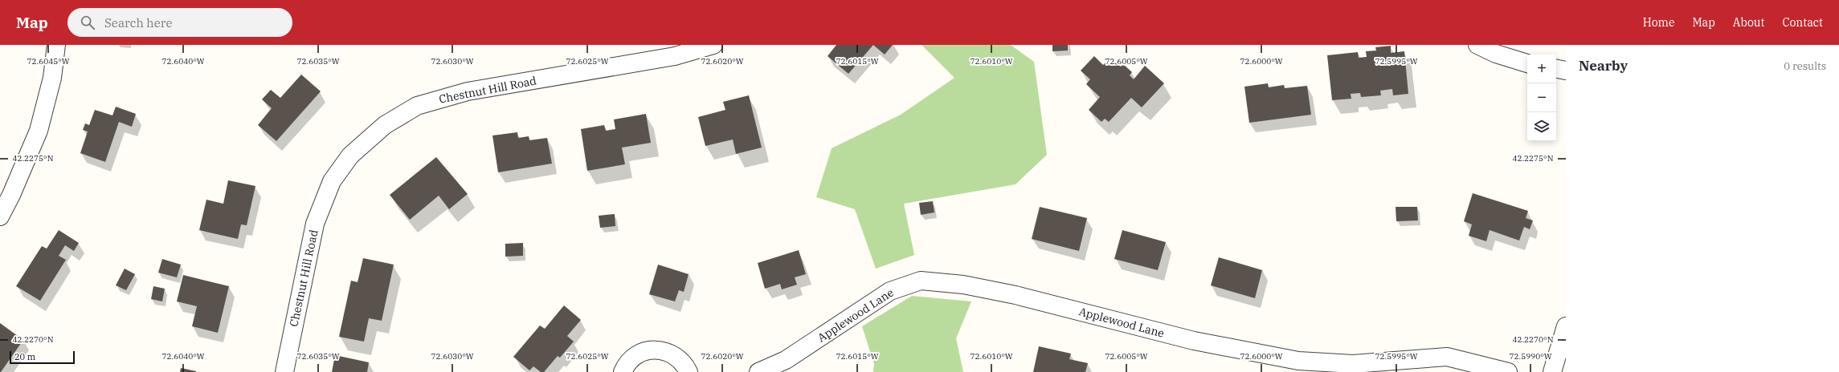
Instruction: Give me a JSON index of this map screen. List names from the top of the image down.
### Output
{
  "streets": {
    "street": ["Chestnut Hill Road", "Applewood Lane"]
  },
  "scale_bar": "20 m",
  "page": {
    "header": "Map",
    "search": "Search here",
    "nav": [
      "Home",
      "Map",
      "About",
      "Contact"
    ],
    "heading": ["Nearby", "0 results"],
    "map_buttons": ["+", "−"],
    "scale": "20 m"
  },
  "coordinates": [
    "72.6045°W",
    "72.6040°W",
    "72.6035°W",
    "72.6030°W",
    "72.6025°W",
    "72.6020°W",
    "72.6015°W",
    "72.6010°W",
    "72.6005°W",
    "72.6000°W",
    "72.5995°W",
    "42.2275°N",
    "42.2270°N",
    "72.5990°W"
  ]
}
